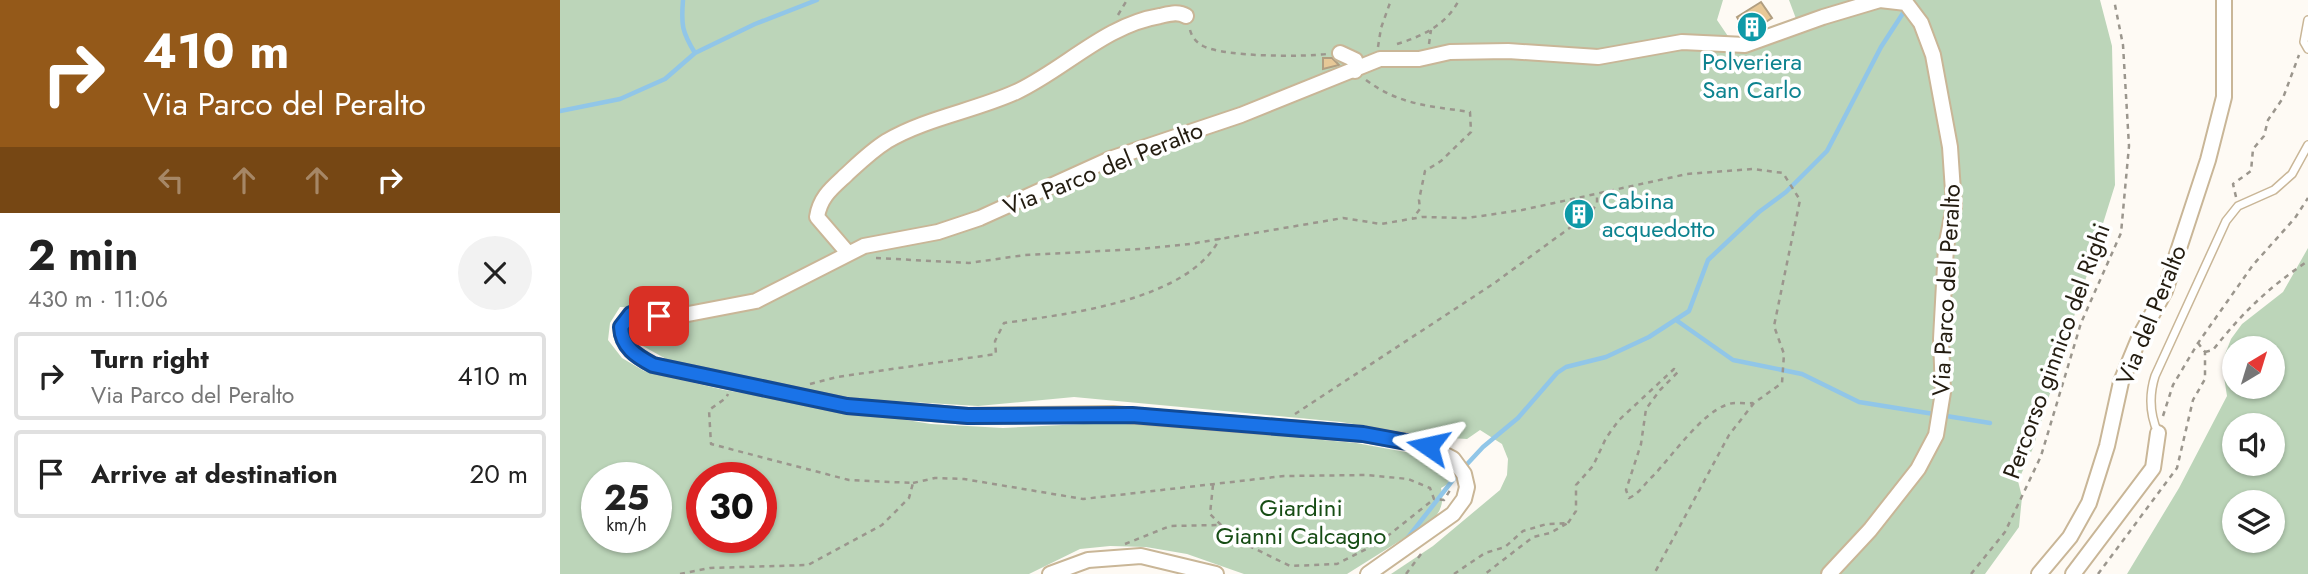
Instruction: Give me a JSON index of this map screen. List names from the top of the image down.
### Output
{
  "streets": {
    "street": ["Via Parco del Peralto", "Via del Peralto"],
    "path": ["Percorso ginnico del Righi"]
  },
  "parks": ["Giardini Gianni Calcagno"],
  "places": {
    "building": ["Polveriera San Carlo", "Cabina acquedotto"]
  },
  "north": "top right",
  "page": {
    "turn": ["410 m", "Via Parco del Peralto"],
    "heading": ["2 min", "430 m · 11:06"],
    "list": [
      {
        "name": "Turn right",
        "note": "Via Parco del Peralto",
        "value": "410 m"
      },
      {
        "name": "Arrive at destination",
        "value": "20 m"
      }
    ],
    "speed": "25 km/h",
    "limit": "30"
  }
}
